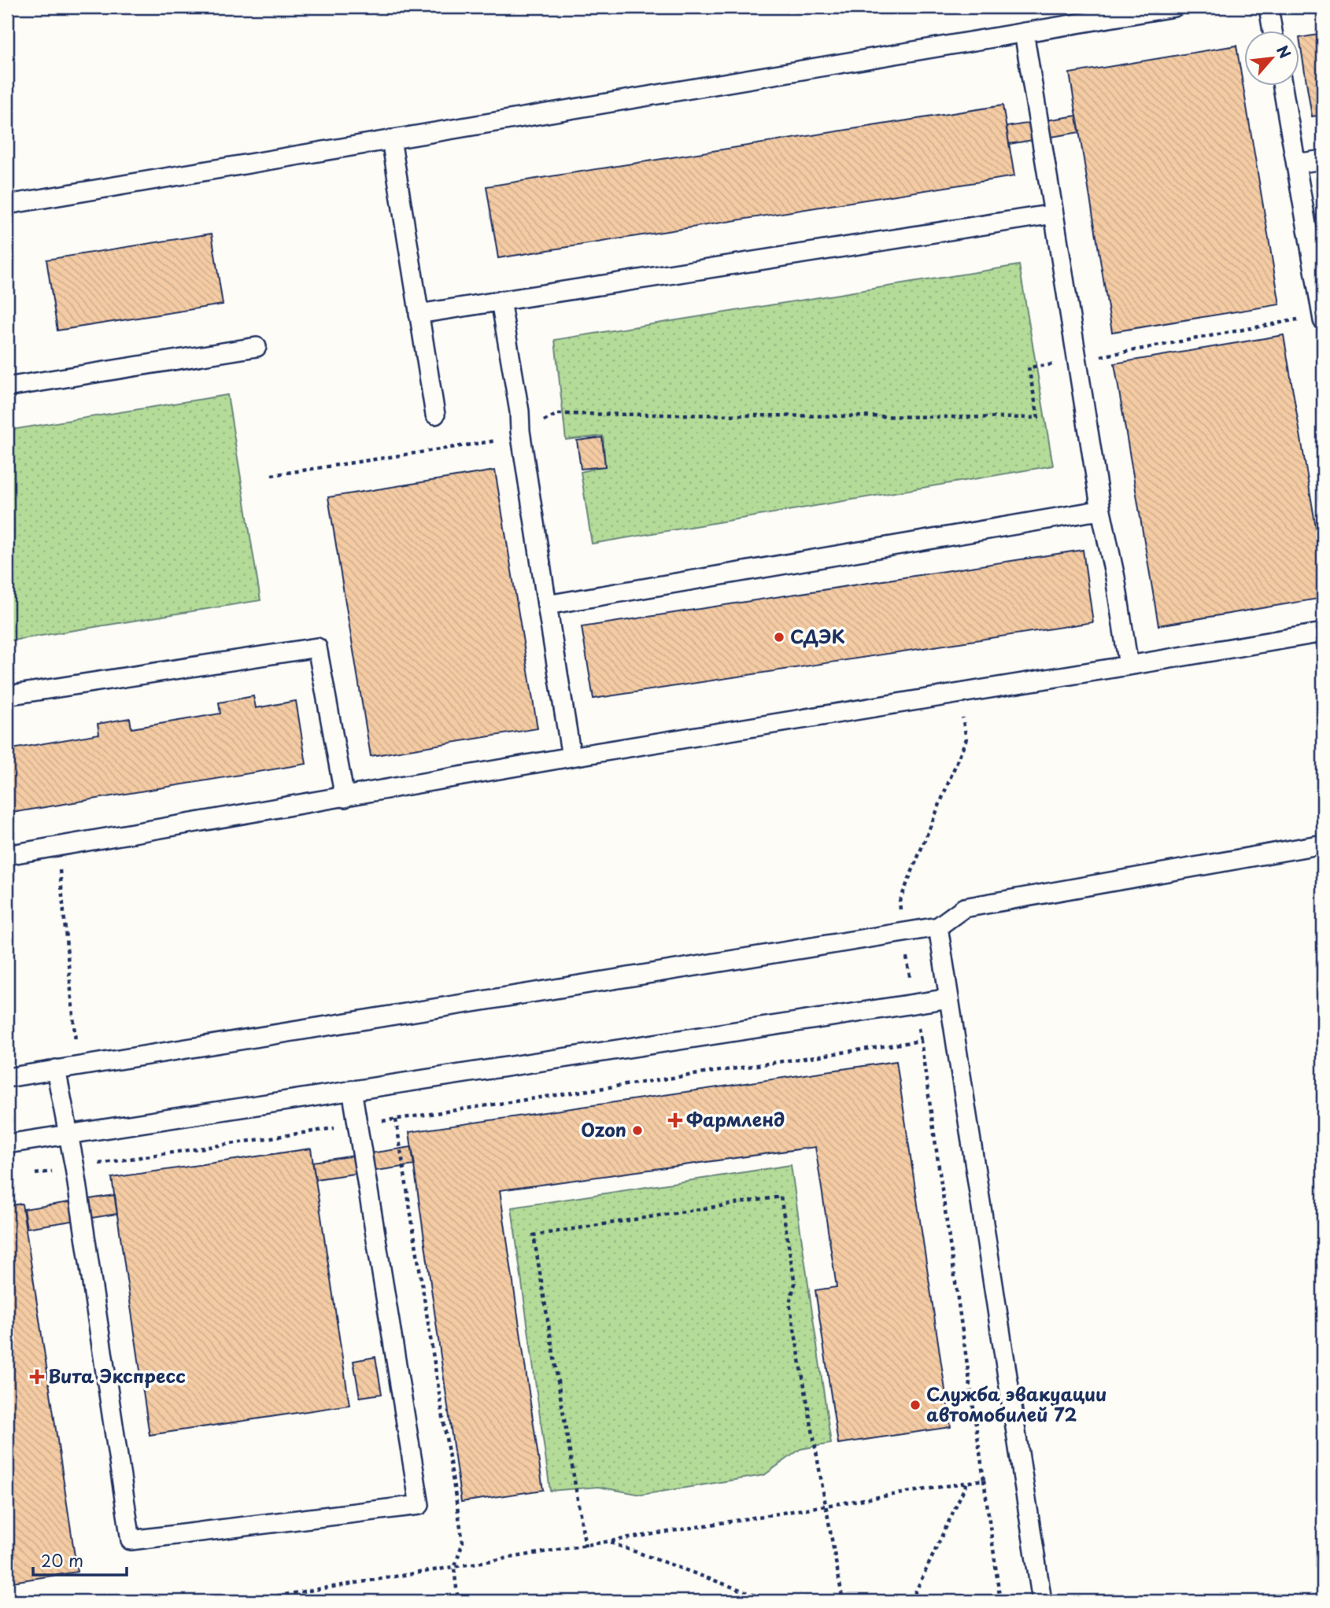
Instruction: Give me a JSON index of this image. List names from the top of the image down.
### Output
{
  "places": {
    "other": ["СДЭК", "Ozon", "Служба эвакуации автомобилей 72"],
    "health": ["Фармленд", "Вита Экспресс"]
  },
  "scale_bar": "20 m",
  "north": "top right"
}
